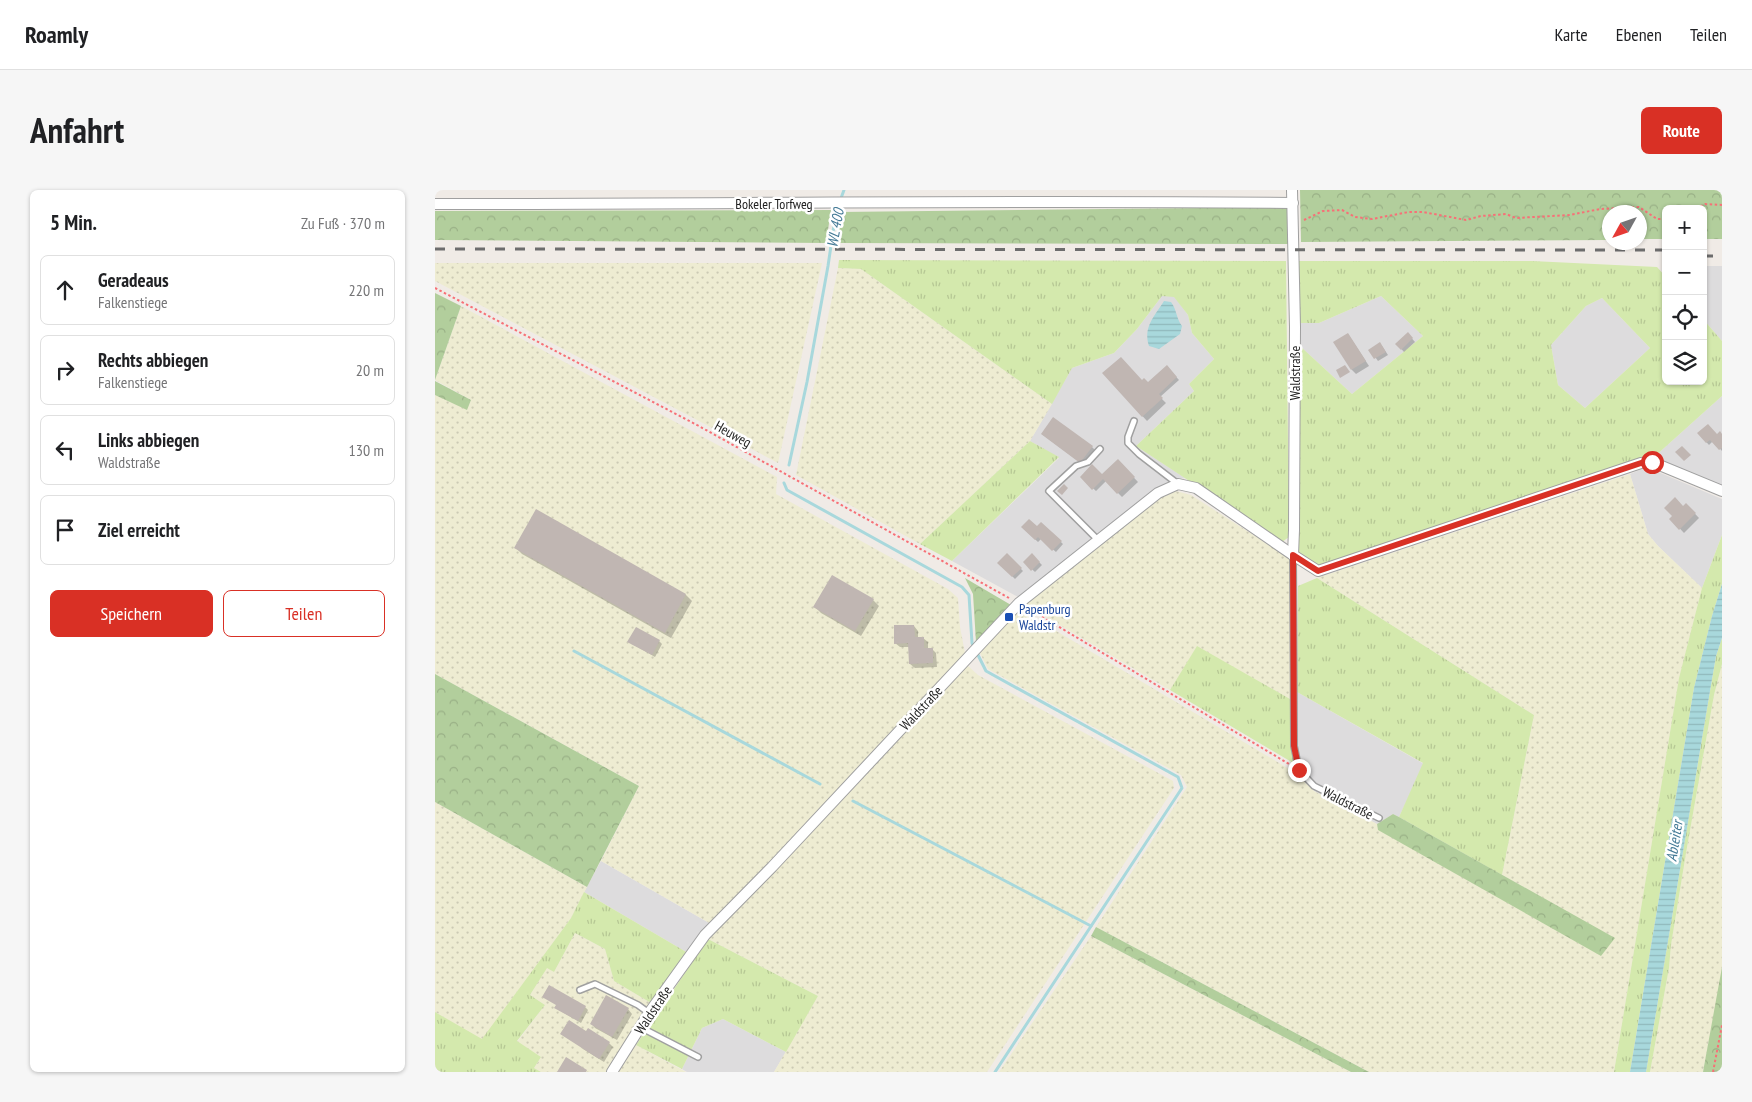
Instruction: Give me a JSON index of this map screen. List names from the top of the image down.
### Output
{
  "streets": {
    "street": ["Bokeler Torfweg", "Waldstraße"],
    "path": ["Heuweg"]
  },
  "crossings": [
    ["Bokeler Torfweg", "Waldstraße"],
    ["Waldstraße", "Heuweg"]
  ],
  "water": ["WL 400", "Ableiter"],
  "places": {
    "transit": ["Papenburg Waldstr"]
  },
  "north": "bottom left",
  "page": {
    "header": "Roamly",
    "nav": ["Karte", "Ebenen", "Teilen"],
    "title": "Anfahrt",
    "buttons": [
      "Route",
      ["Speichern", "Teilen"]
    ],
    "heading": ["5 Min.", "Zu Fuß · 370 m"],
    "map_buttons": ["+", "−"],
    "list": [
      ["Geradeaus", "Falkenstiege", "220 m"],
      ["Rechts abbiegen", "Falkenstiege", "20 m"],
      ["Links abbiegen", "Waldstraße", "130 m"],
      "Ziel erreicht"
    ]
  }
}
